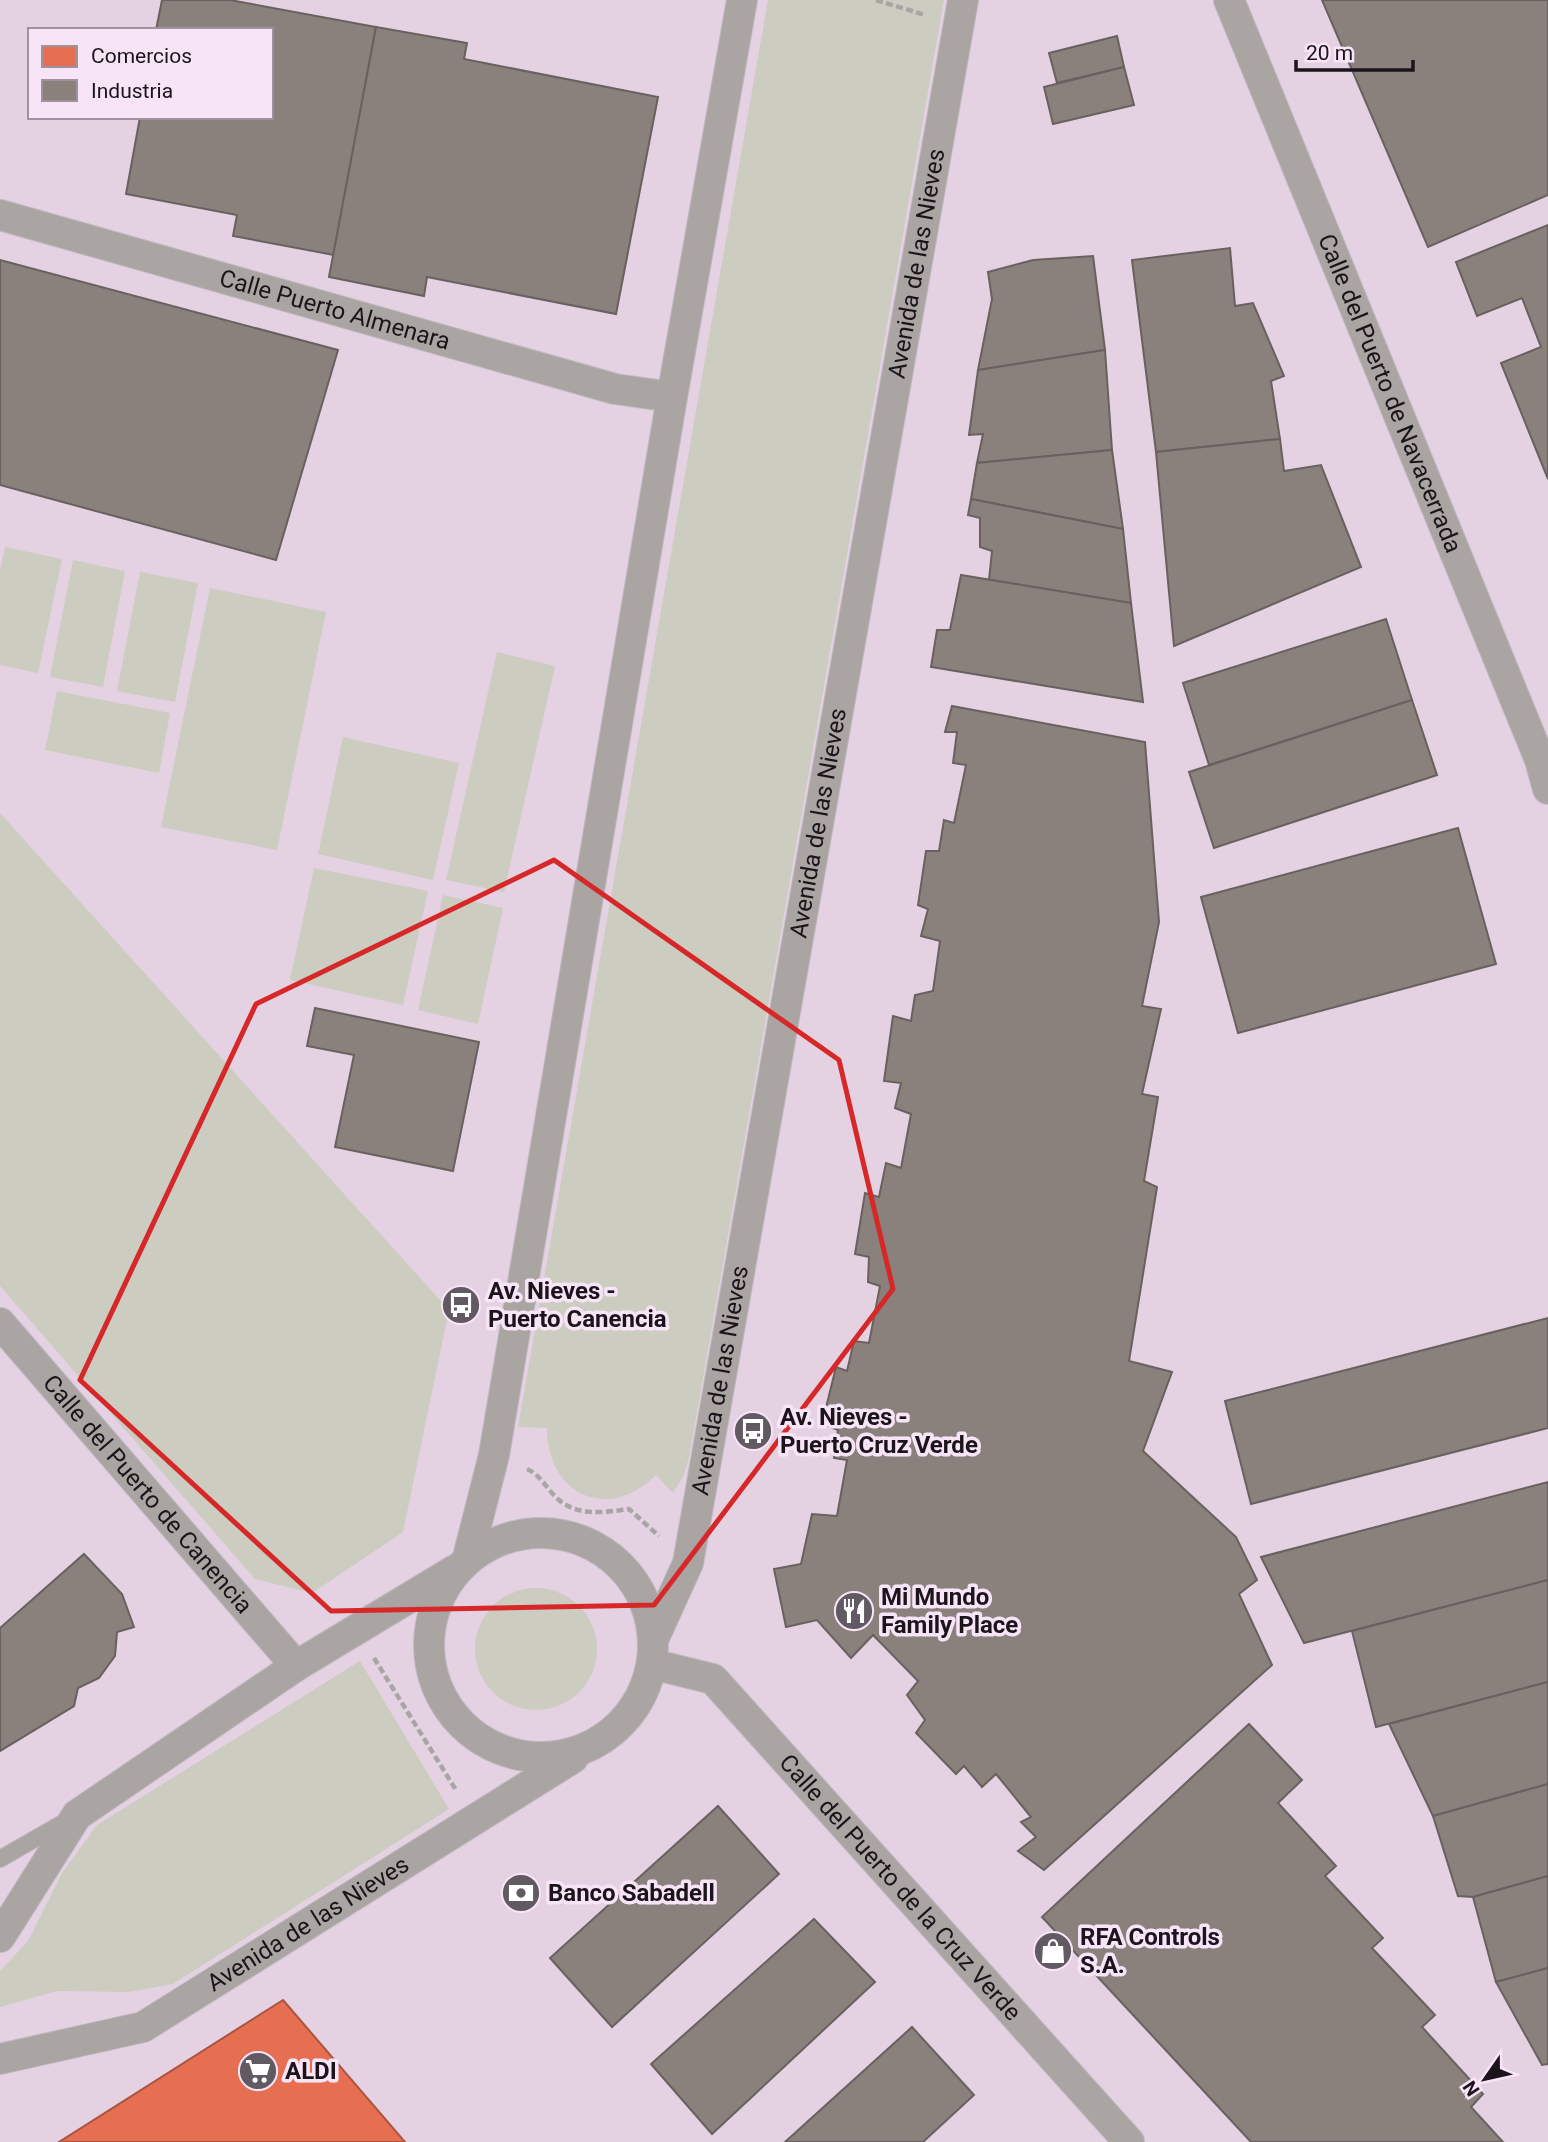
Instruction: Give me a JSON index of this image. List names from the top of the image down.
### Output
{
  "streets": {
    "street": [
      "Avenida de las Nieves",
      "Calle Puerto Almenara",
      "Calle del Puerto de Navacerrada",
      "Calle del Puerto de Canencia",
      "Calle del Puerto de la Cruz Verde"
    ]
  },
  "crossings": [
    ["Avenida de las Nieves", "Calle del Puerto de la Cruz Verde"]
  ],
  "places": {
    "bus stop": ["Av. Nieves - Puerto Canencia", "Av. Nieves - Puerto Cruz Verde"],
    "restaurant": ["Mi Mundo Family Place"],
    "bank": ["Banco Sabadell"],
    "shop": ["RFA Controls S.A."],
    "supermarket": ["ALDI"]
  },
  "legend": ["Comercios", "Industria"],
  "scale_bar": "20 m",
  "north": "bottom left"
}
